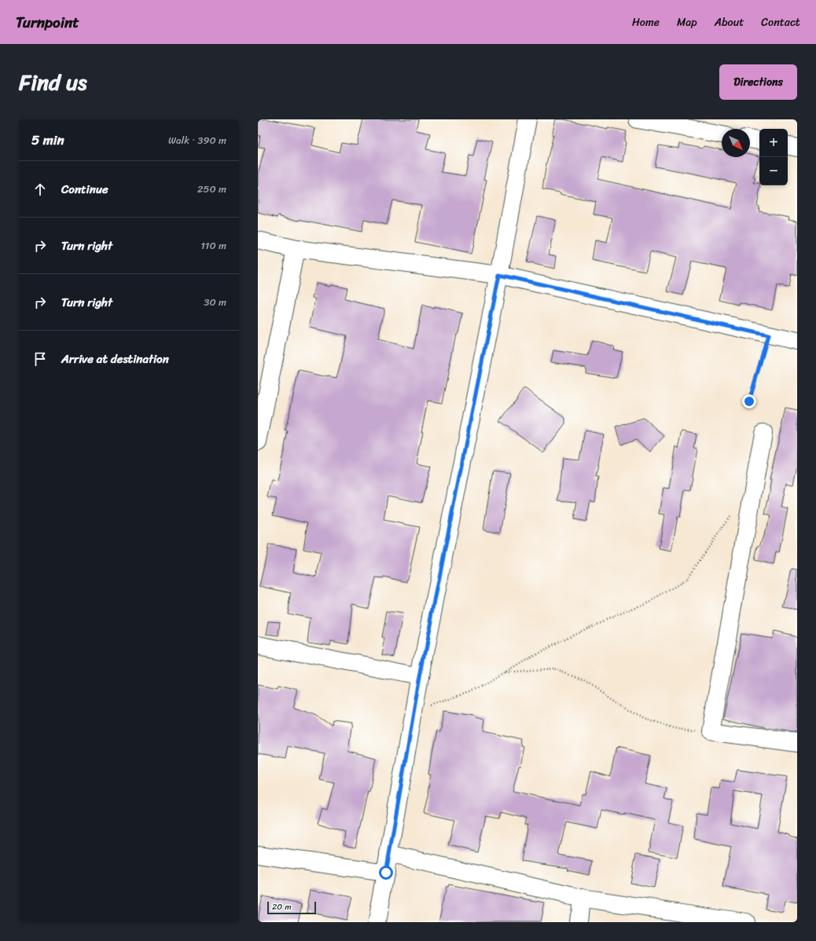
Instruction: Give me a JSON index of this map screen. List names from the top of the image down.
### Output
{
  "scale_bar": "20 m",
  "north": "bottom right",
  "page": {
    "header": "Turnpoint",
    "nav": [
      "Home",
      "Map",
      "About",
      "Contact"
    ],
    "title": "Find us",
    "buttons": "Directions",
    "heading": ["5 min", "Walk · 390 m"],
    "map_buttons": ["+", "−"],
    "list": [
      ["Continue", "250 m"],
      ["Turn right", "110 m"],
      ["Turn right", "30 m"],
      "Arrive at destination"
    ],
    "scale": "20 m"
  }
}
